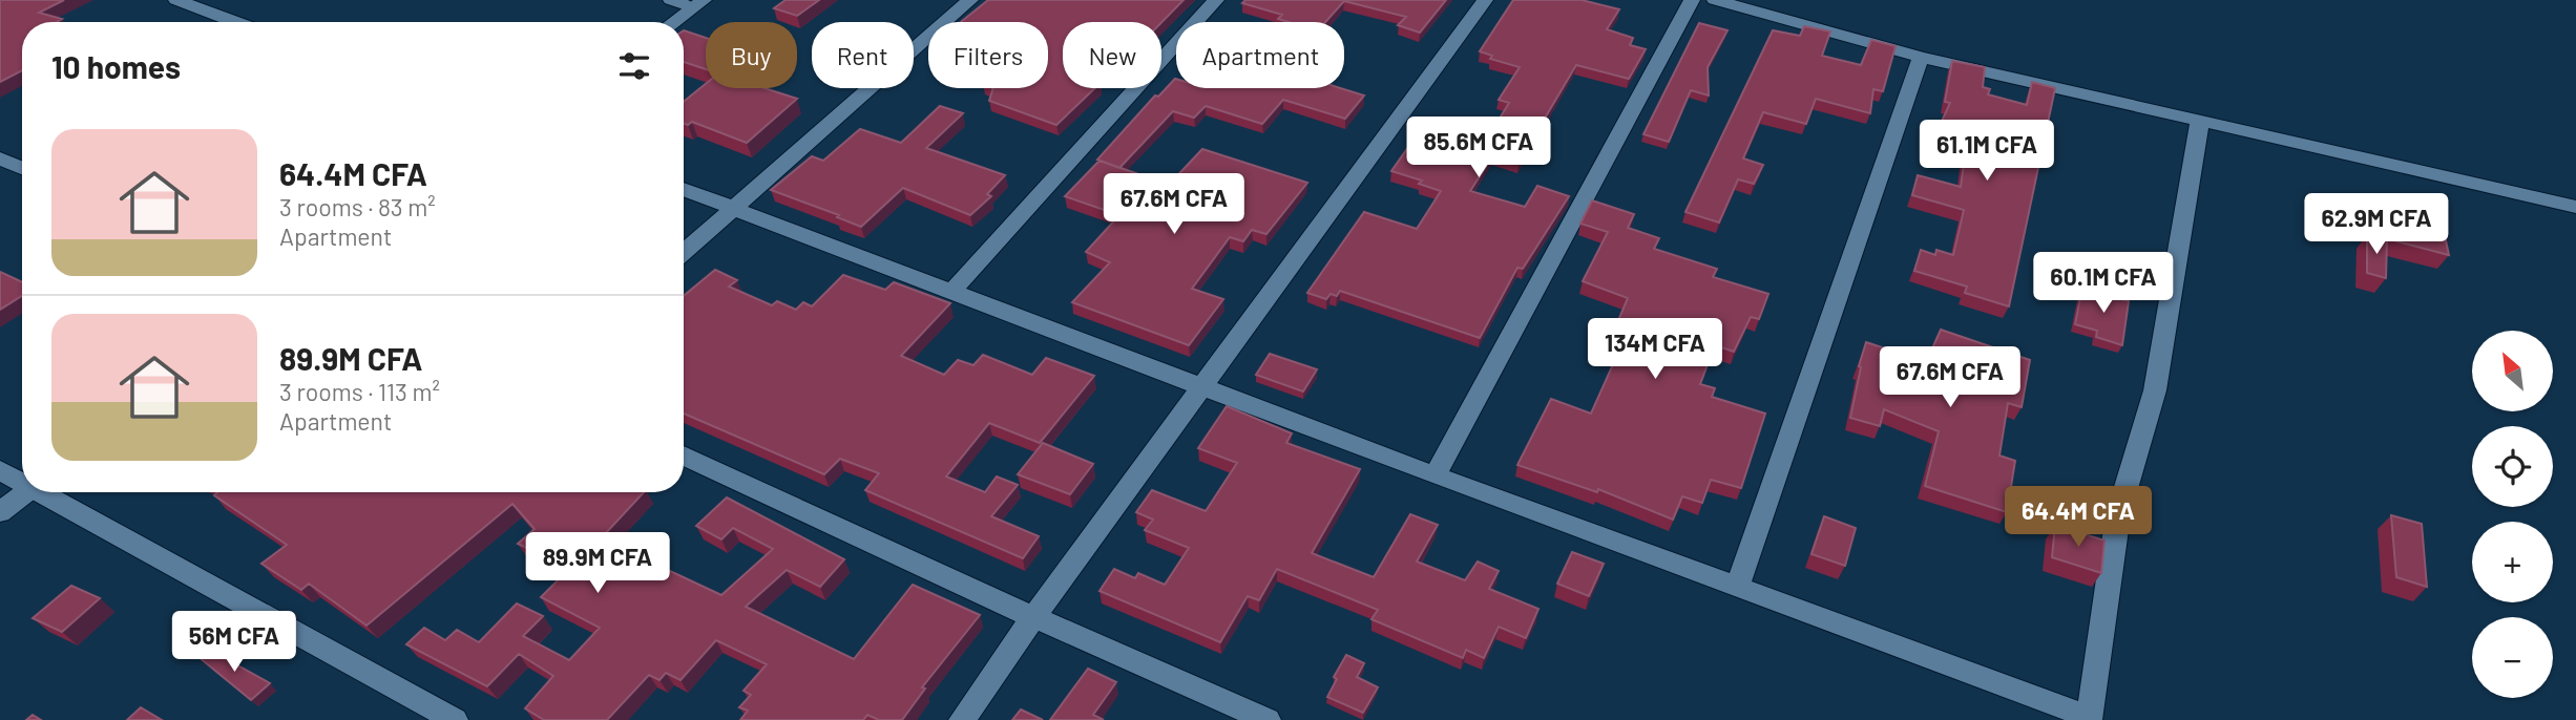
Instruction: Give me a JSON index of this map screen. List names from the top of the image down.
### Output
{
  "north": "top left",
  "page": {
    "chip": [
      "Buy",
      "Rent",
      "Filters",
      "New",
      "Apartment"
    ],
    "heading": "10 homes",
    "list": [
      {
        "name": "64.4M CFA",
        "note": "3 rooms · 83 m² · Apartment"
      },
      {
        "name": "89.9M CFA",
        "note": "3 rooms · 113 m² · Apartment"
      }
    ],
    "price": [
      "85.6M CFA",
      "61.1M CFA",
      "67.6M CFA",
      "62.9M CFA",
      "60.1M CFA",
      "134M CFA",
      "67.6M CFA",
      "64.4M CFA",
      "89.9M CFA",
      "56M CFA"
    ],
    "map_buttons": ["+", "−"]
  }
}
